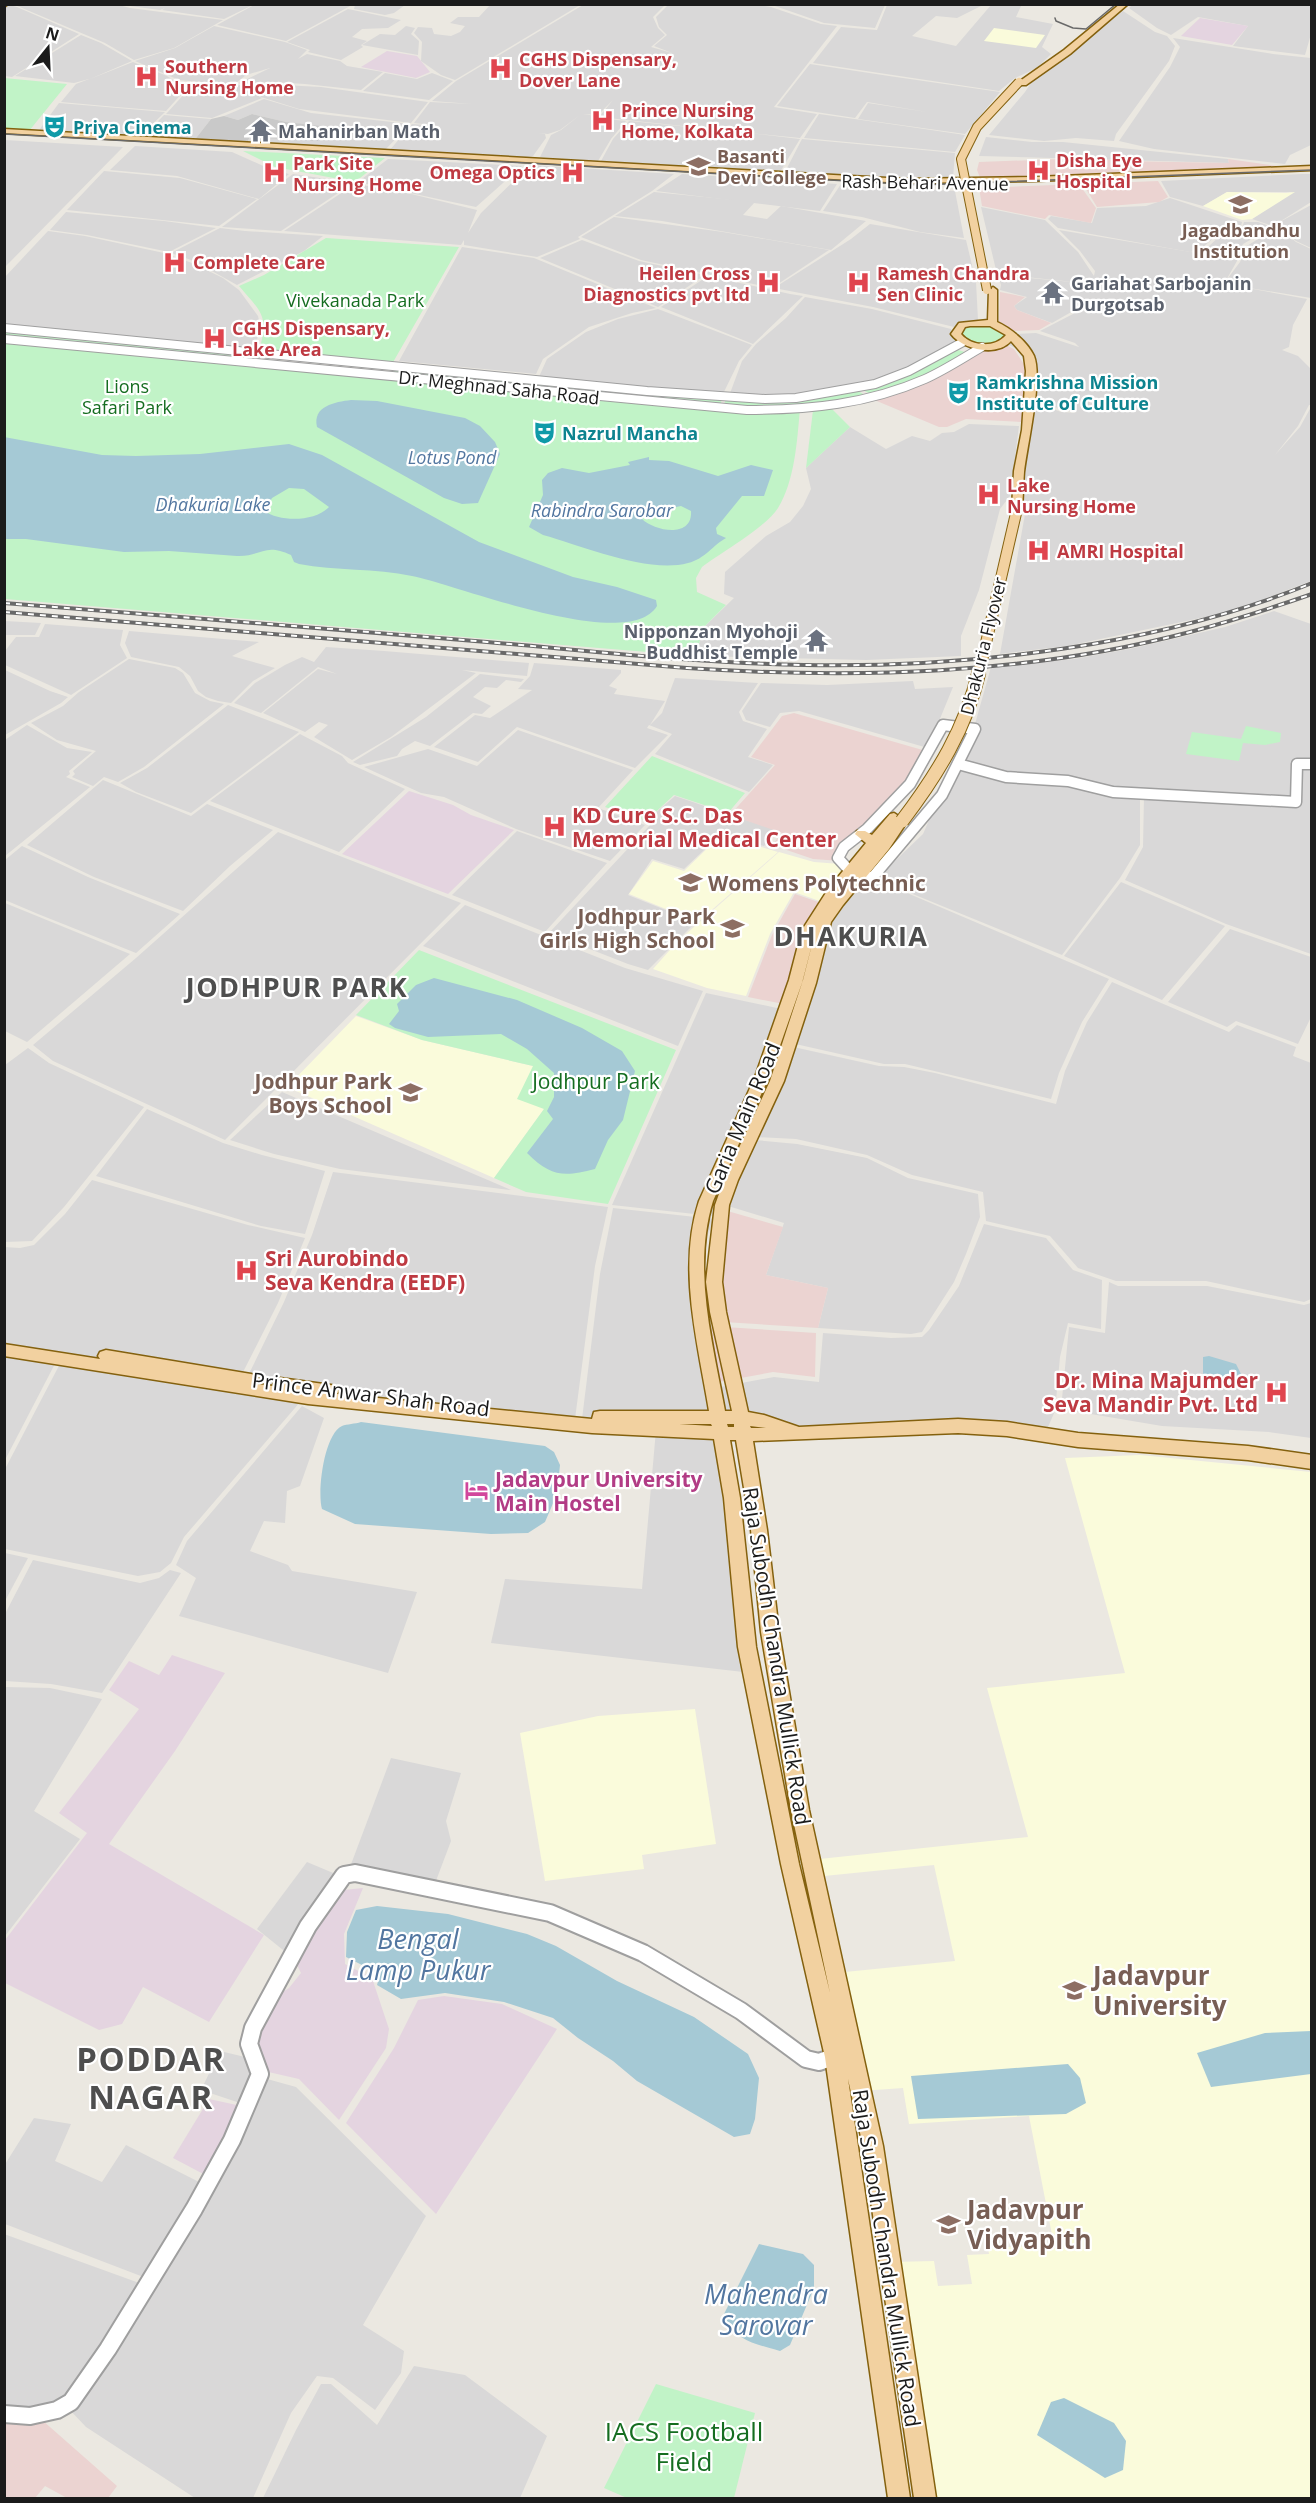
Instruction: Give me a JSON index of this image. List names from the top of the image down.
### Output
{
  "streets": {
    "main road": [
      "Rash Behari Avenue",
      "Dhakuria Flyover",
      "Garia Main Road",
      "Prince Anwar Shah Road",
      "Raja Subodh Chandra Mullick Road"
    ],
    "street": ["Dr. Meghnad Saha Road"]
  },
  "crossings": [
    ["Dhakuria Flyover", "Raja Subodh Chandra Mullick Road"],
    ["Garia Main Road", "Prince Anwar Shah Road"],
    ["Garia Main Road", "Raja Subodh Chandra Mullick Road"],
    ["Prince Anwar Shah Road", "Raja Subodh Chandra Mullick Road"]
  ],
  "districts": ["DHAKURIA", "JODHPUR PARK", "PODDAR NAGAR"],
  "water": [
    "Lotus Pond",
    "Dhakuria Lake",
    "Rabindra Sarobar",
    "Bengal Lamp Pukur",
    "Mahendra Sarovar"
  ],
  "parks": [
    "Vivekanada Park",
    "Lions Safari Park",
    "Jodhpur Park",
    "IACS Football Field"
  ],
  "places": {
    "hospital": [
      "CGHS Dispensary, Dover Lane",
      "Southern Nursing Home",
      "Prince Nursing Home, Kolkata",
      "Disha Eye Hospital",
      "Omega Optics",
      "Park Site Nursing Home",
      "Complete Care",
      "Heilen Cross Diagnostics pvt ltd",
      "Ramesh Chandra Sen Clinic",
      "CGHS Dispensary, Lake Area",
      "Lake Nursing Home",
      "AMRI Hospital",
      "KD Cure S.C. Das Memorial Medical Center",
      "Sri Aurobindo Seva Kendra (EEDF)",
      "Dr. Mina Majumder Seva Mandir Pvt. Ltd"
    ],
    "theatre": ["Priya Cinema", "Ramkrishna Mission Institute of Culture", "Nazrul Mancha"],
    "temple": ["Mahanirban Math", "Gariahat Sarbojanin Durgotsab", "Nipponzan Myohoji Buddhist Temple"],
    "school or university": [
      "Basanti Devi College",
      "Jagadbandhu Institution",
      "Womens Polytechnic",
      "Jodhpur Park Girls High School",
      "Jodhpur Park Boys School",
      "Jadavpur University",
      "Jadavpur Vidyapith"
    ],
    "hotel": ["Jadavpur University Main Hostel"]
  },
  "north": "top"
}
